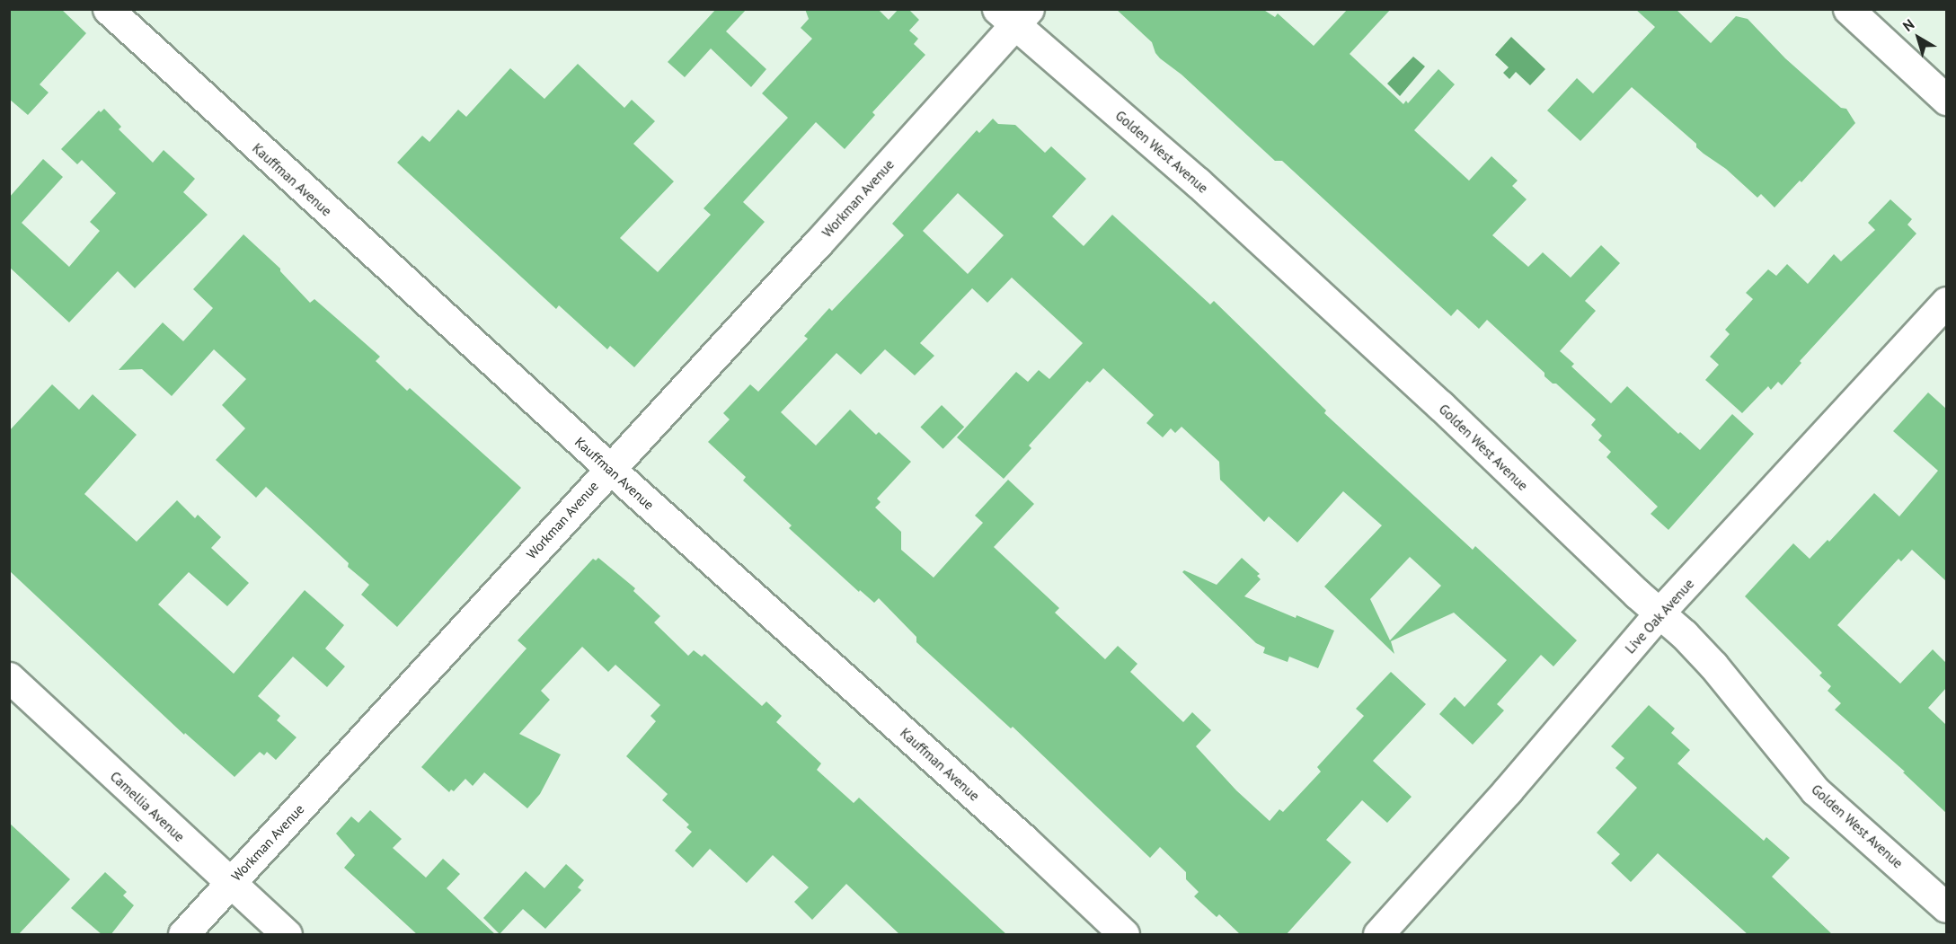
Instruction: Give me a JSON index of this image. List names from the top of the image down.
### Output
{
  "streets": {
    "street": [
      "Golden West Avenue",
      "Kauffman Avenue",
      "Workman Avenue",
      "Live Oak Avenue",
      "Camellia Avenue"
    ]
  },
  "crossings": [
    ["Golden West Avenue", "Workman Avenue"],
    ["Golden West Avenue", "Live Oak Avenue"],
    ["Kauffman Avenue", "Workman Avenue"],
    ["Workman Avenue", "Camellia Avenue"]
  ],
  "north": "top left"
}
